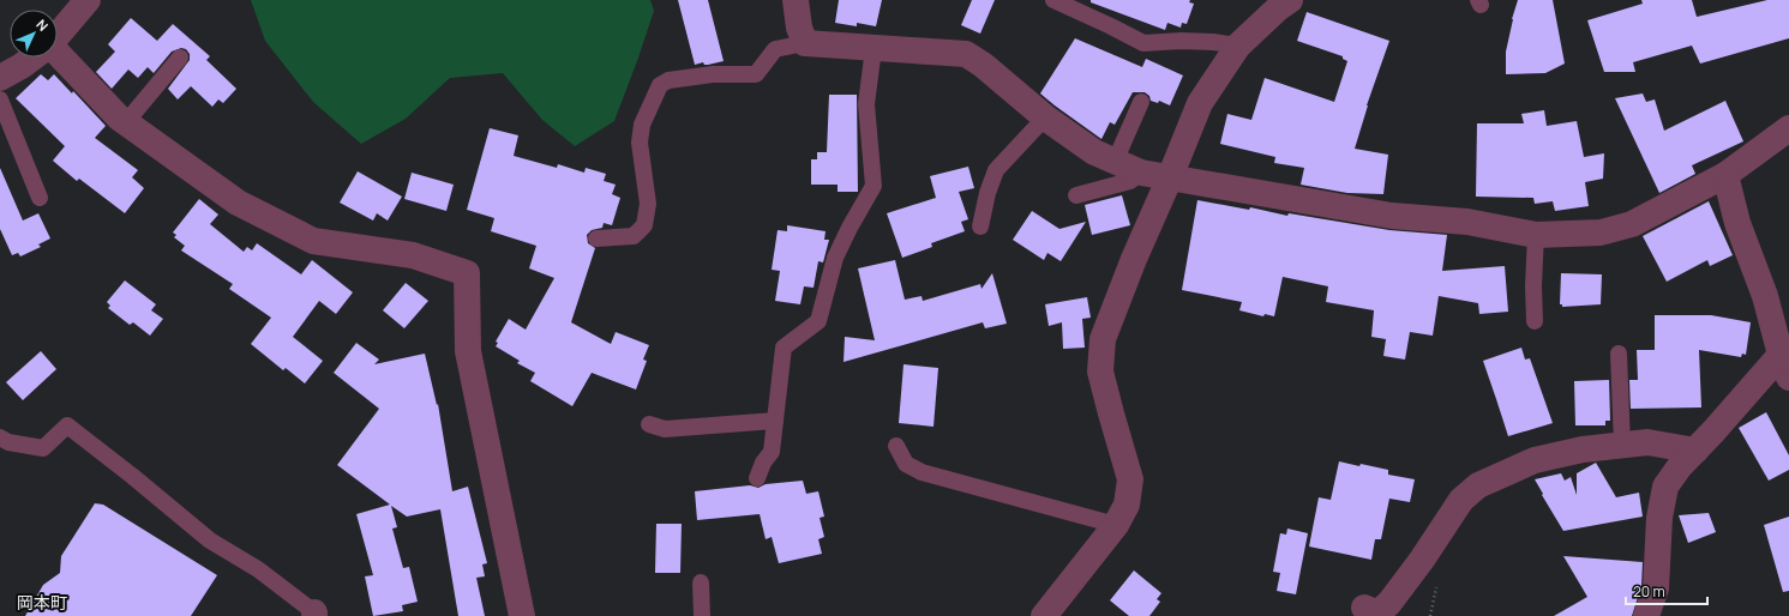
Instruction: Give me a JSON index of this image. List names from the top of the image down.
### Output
{
  "districts": ["岡本町"],
  "scale_bar": "20 m",
  "north": "top right"
}
